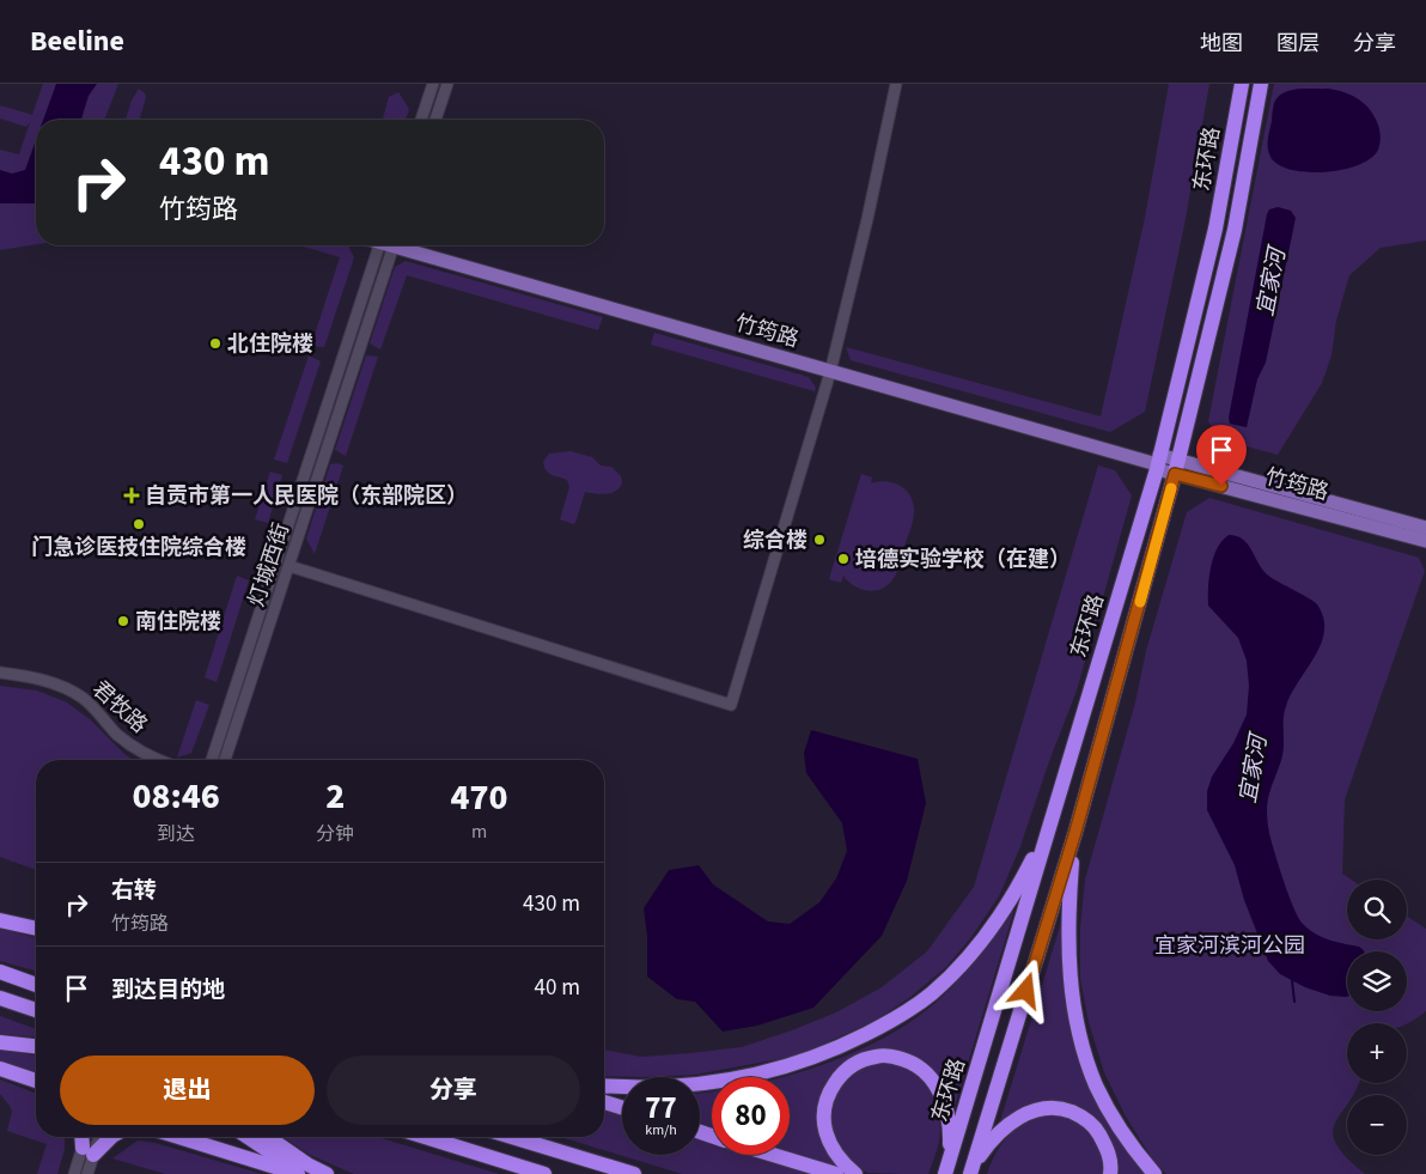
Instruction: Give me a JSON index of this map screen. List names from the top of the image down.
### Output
{
  "streets": {
    "highway": ["东环路"],
    "main road": ["竹筠路"],
    "street": ["灯城西街", "君牧路"]
  },
  "crossings": [
    ["东环路", "竹筠路"]
  ],
  "water": ["宜家河"],
  "parks": ["宜家河滨河公园"],
  "places": {
    "other": [
      "北住院楼",
      "门急诊医技住院综合楼",
      "综合楼",
      "培德实验学校（在建）",
      "南住院楼"
    ],
    "health": ["自贡市第一人民医院（东部院区）"]
  },
  "page": {
    "header": "Beeline",
    "nav": ["地图", "图层", "分享"],
    "turn": ["430 m", "竹筠路"],
    "eta": [
      "08:46",
      "到达",
      "2",
      "分钟",
      "470",
      "m"
    ],
    "list": [
      {
        "name": "右转",
        "note": "竹筠路",
        "value": "430 m"
      },
      {
        "name": "到达目的地",
        "value": "40 m"
      }
    ],
    "map_buttons": ["+", "−"],
    "buttons": ["退出", "分享"],
    "speed": "77 km/h",
    "limit": "80"
  }
}
